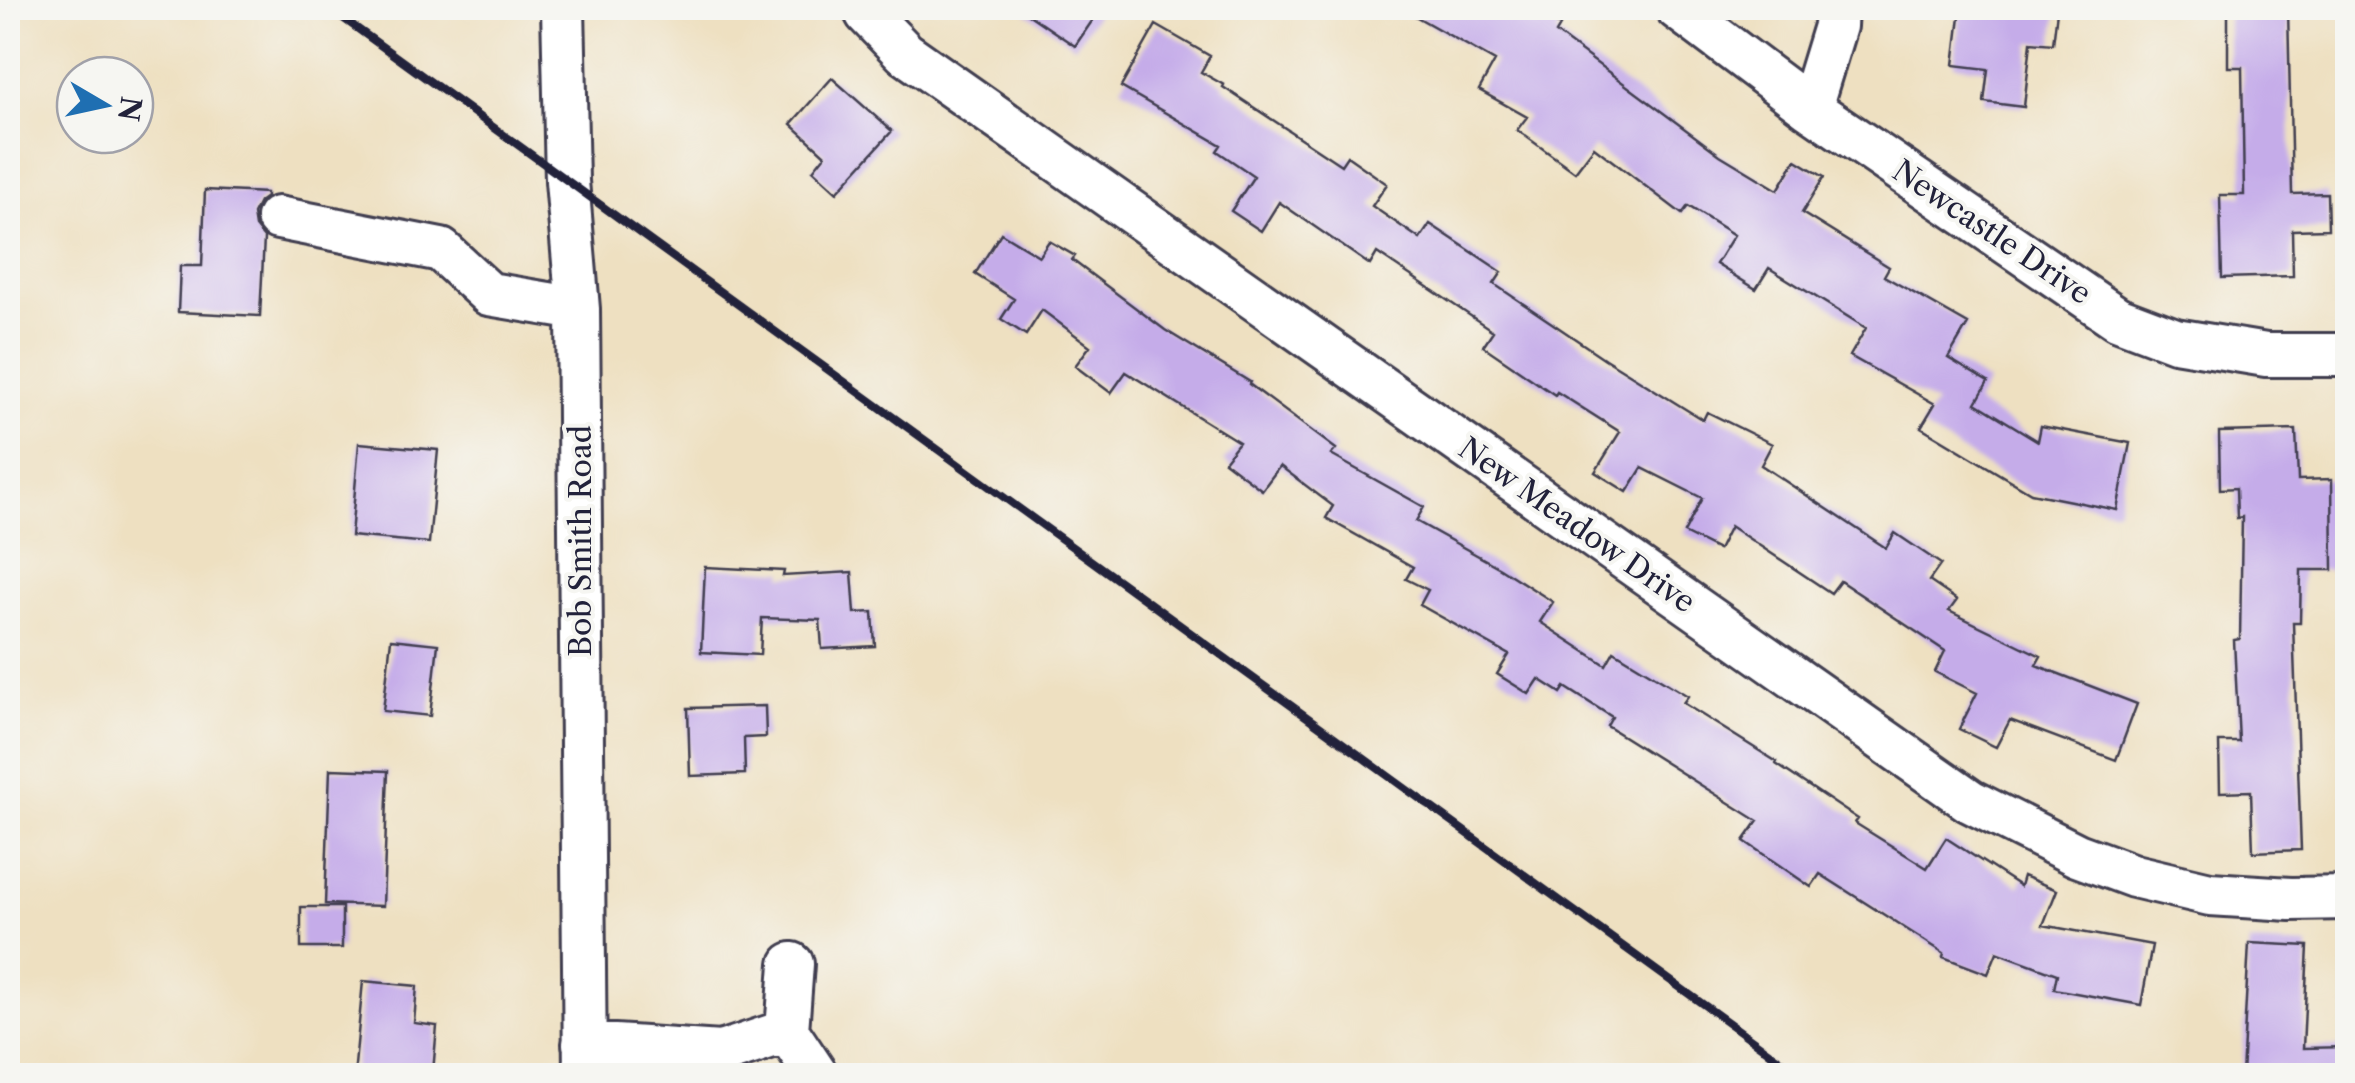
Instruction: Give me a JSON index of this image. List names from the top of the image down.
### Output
{
  "streets": {
    "street": ["Newcastle Drive", "New Meadow Drive", "Bob Smith Road"]
  },
  "north": "right"
}
